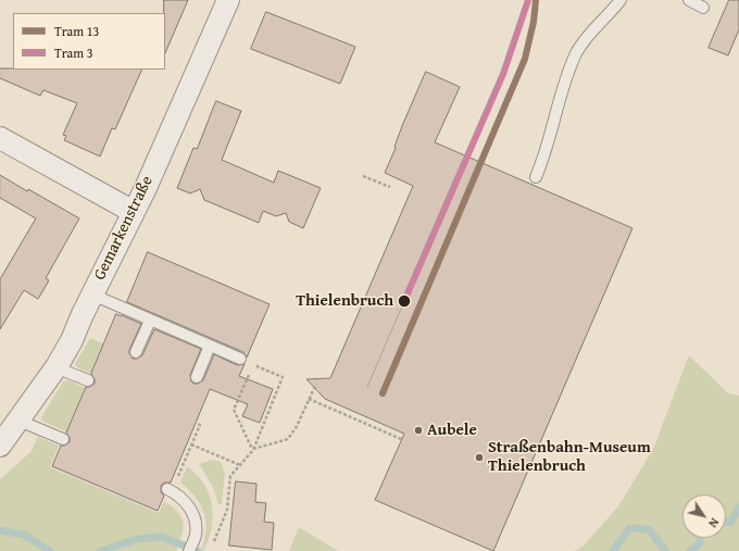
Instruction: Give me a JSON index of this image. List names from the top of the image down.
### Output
{
  "streets": {
    "street": ["Gemarkenstraße"]
  },
  "places": ["Thielenbruch", "Aubele", "Straßenbahn-Museum Thielenbruch"],
  "lines": ["tram line 13", "tram line 3"],
  "legend": ["Tram 13", "Tram 3"],
  "north": "bottom right"
}
